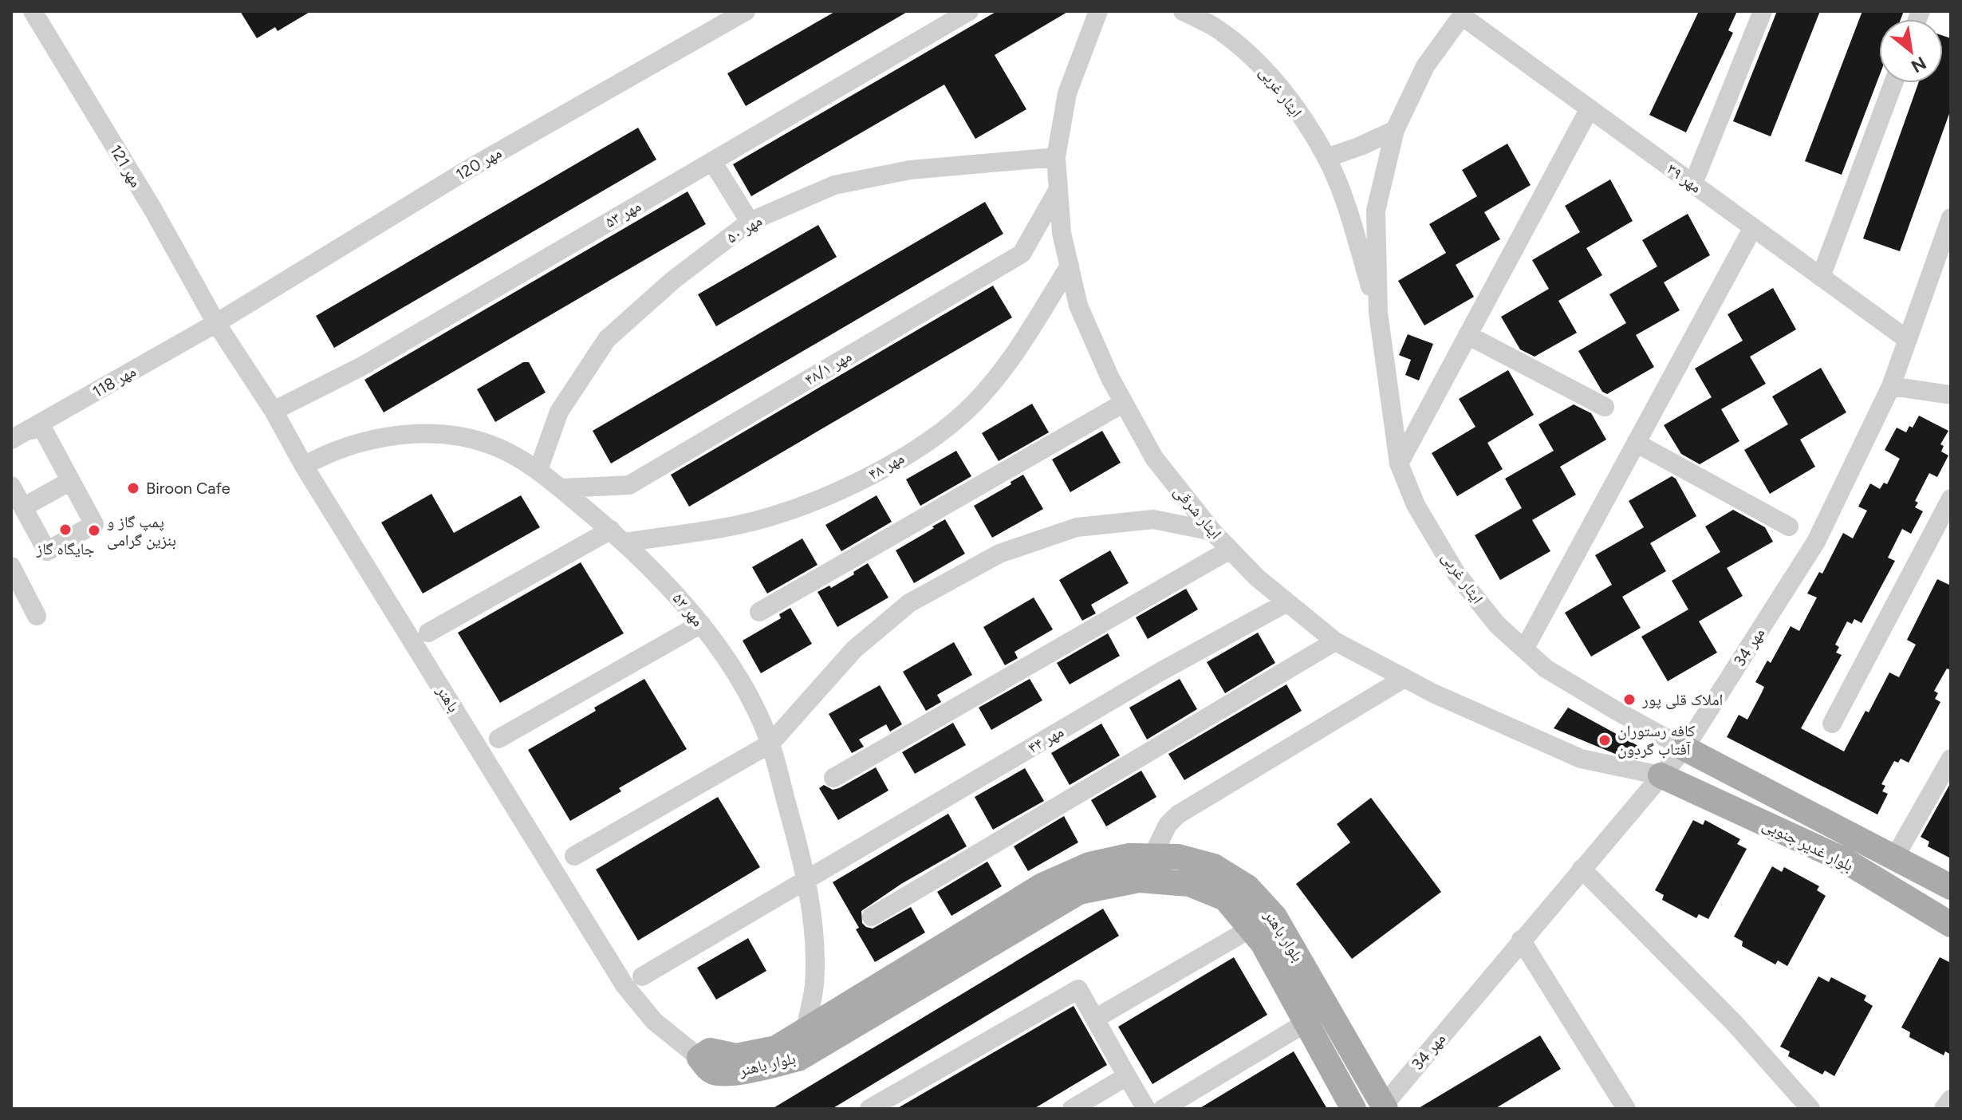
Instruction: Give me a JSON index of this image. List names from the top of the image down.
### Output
{
  "streets": {
    "main road": ["بلوار غدیر جنوبی", "بلوار باهنر"],
    "street": [
      "ایثار غربی",
      "مهر 120",
      "مهر 121",
      "مهر ۳۹",
      "مهر ۵۳",
      "مهر ۵۰",
      "مهر ۴۸/۱",
      "مهر 118",
      "مهر ۴۸",
      "ایثار شرقی",
      "مهر ۵۲",
      "مهر 34",
      "باهنر",
      "مهر ۴۴"
    ]
  },
  "crossings": [
    ["ایثار غربی", "مهر ۳۹"],
    ["ایثار غربی", "مهر 34"],
    ["ایثار غربی", "بلوار غدیر جنوبی"],
    ["مهر 120", "مهر 121"],
    ["مهر 120", "مهر 118"],
    ["مهر 120", "باهنر"],
    ["مهر 121", "مهر 118"],
    ["مهر 121", "باهنر"],
    ["مهر ۳۹", "مهر 34"],
    ["مهر ۵۳", "باهنر"],
    ["مهر ۵۰", "ایثار شرقی"],
    ["مهر ۵۰", "مهر ۵۲"],
    ["مهر ۴۸/۱", "ایثار شرقی"],
    ["مهر ۴۸/۱", "مهر ۵۲"],
    ["مهر 118", "باهنر"],
    ["مهر ۴۸", "ایثار شرقی"],
    ["مهر ۴۸", "مهر ۵۲"],
    ["ایثار شرقی", "مهر 34"],
    ["ایثار شرقی", "مهر ۴۴"],
    ["ایثار شرقی", "بلوار غدیر جنوبی"],
    ["مهر ۵۲", "باهنر"],
    ["مهر ۵۲", "مهر ۴۴"],
    ["مهر ۵۲", "بلوار باهنر"],
    ["مهر 34", "بلوار غدیر جنوبی"],
    ["مهر 34", "بلوار باهنر"],
    ["باهنر", "بلوار باهنر"]
  ],
  "places": [
    "Biroon Cafe",
    "جایگاه گاز",
    "پمپ گاز و بنزین گرامی",
    "املاک قلی پور",
    "کافه رستوران آفتاب گردون"
  ],
  "north": "bottom right"
}
